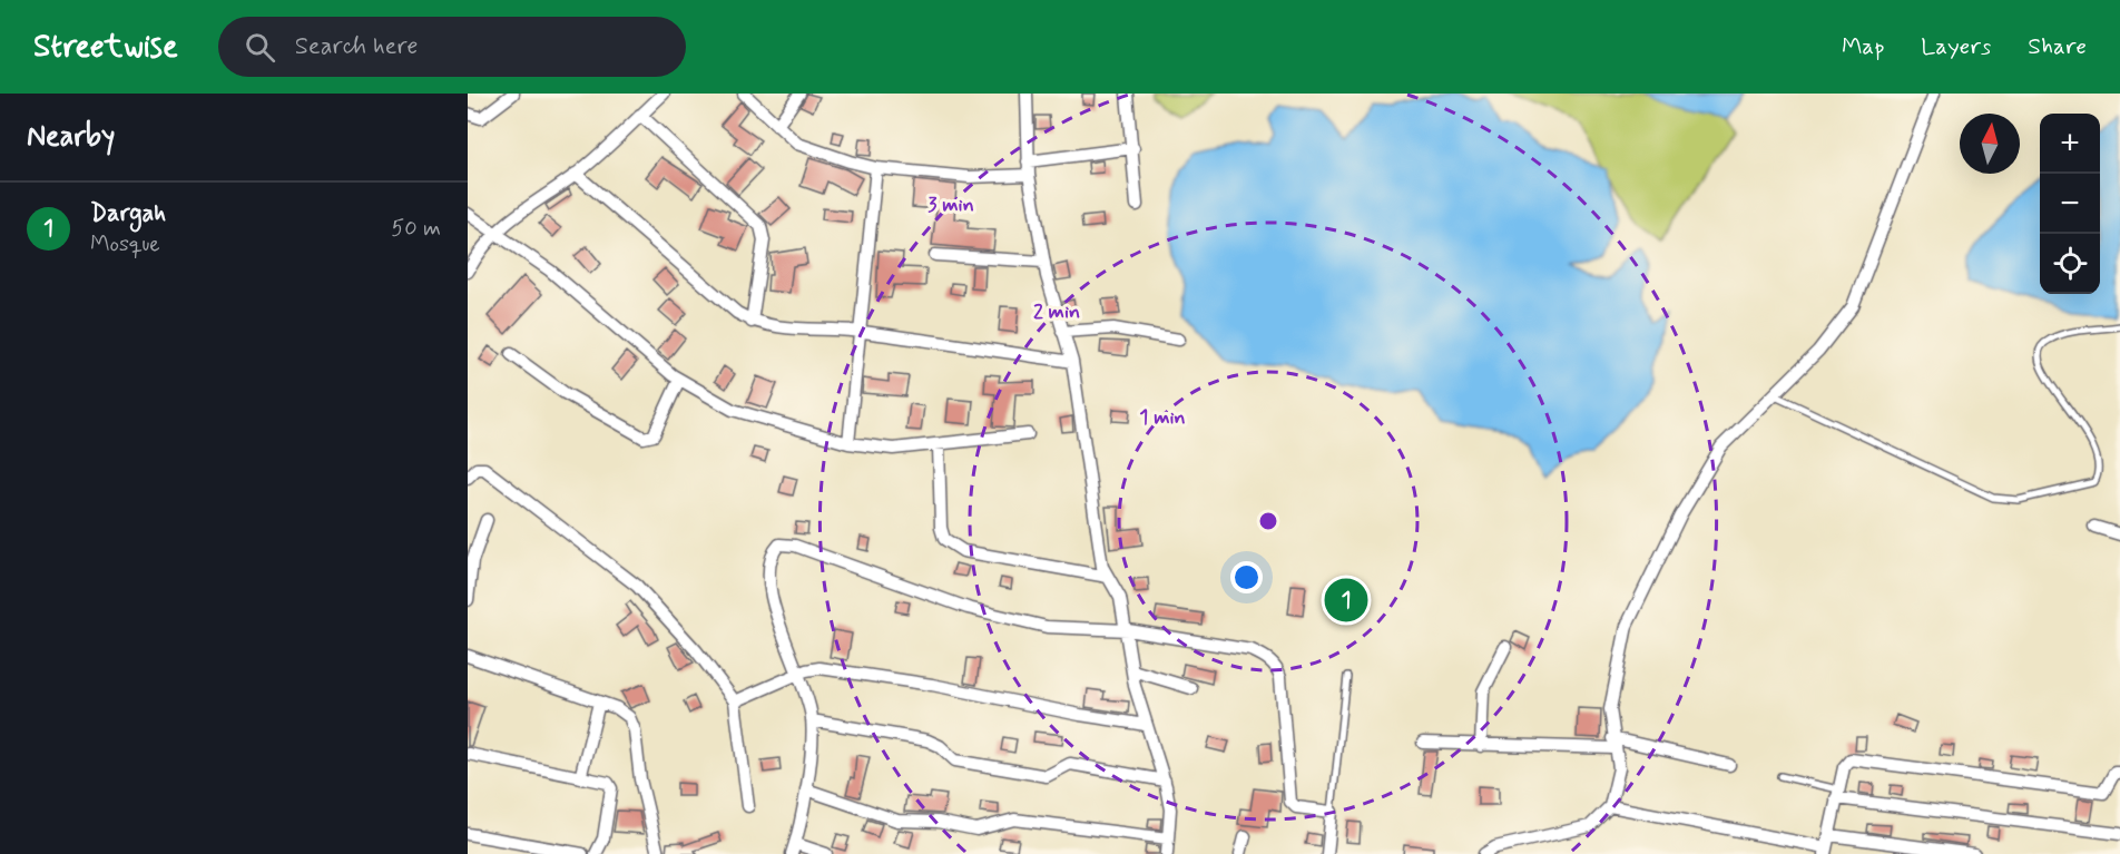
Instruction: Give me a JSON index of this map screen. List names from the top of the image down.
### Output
{
  "north": "top",
  "page": {
    "header": "Streetwise",
    "search": "Search here",
    "nav": ["Map", "Layers", "Share"],
    "heading": "Nearby",
    "map_buttons": ["+", "−"],
    "list": [
      {
        "mark": "1",
        "name": "Dargah",
        "note": "Mosque",
        "value": "50 m"
      }
    ],
    "pins": "1"
  },
  "rings": ["3 min", "2 min", "1 min"]
}
